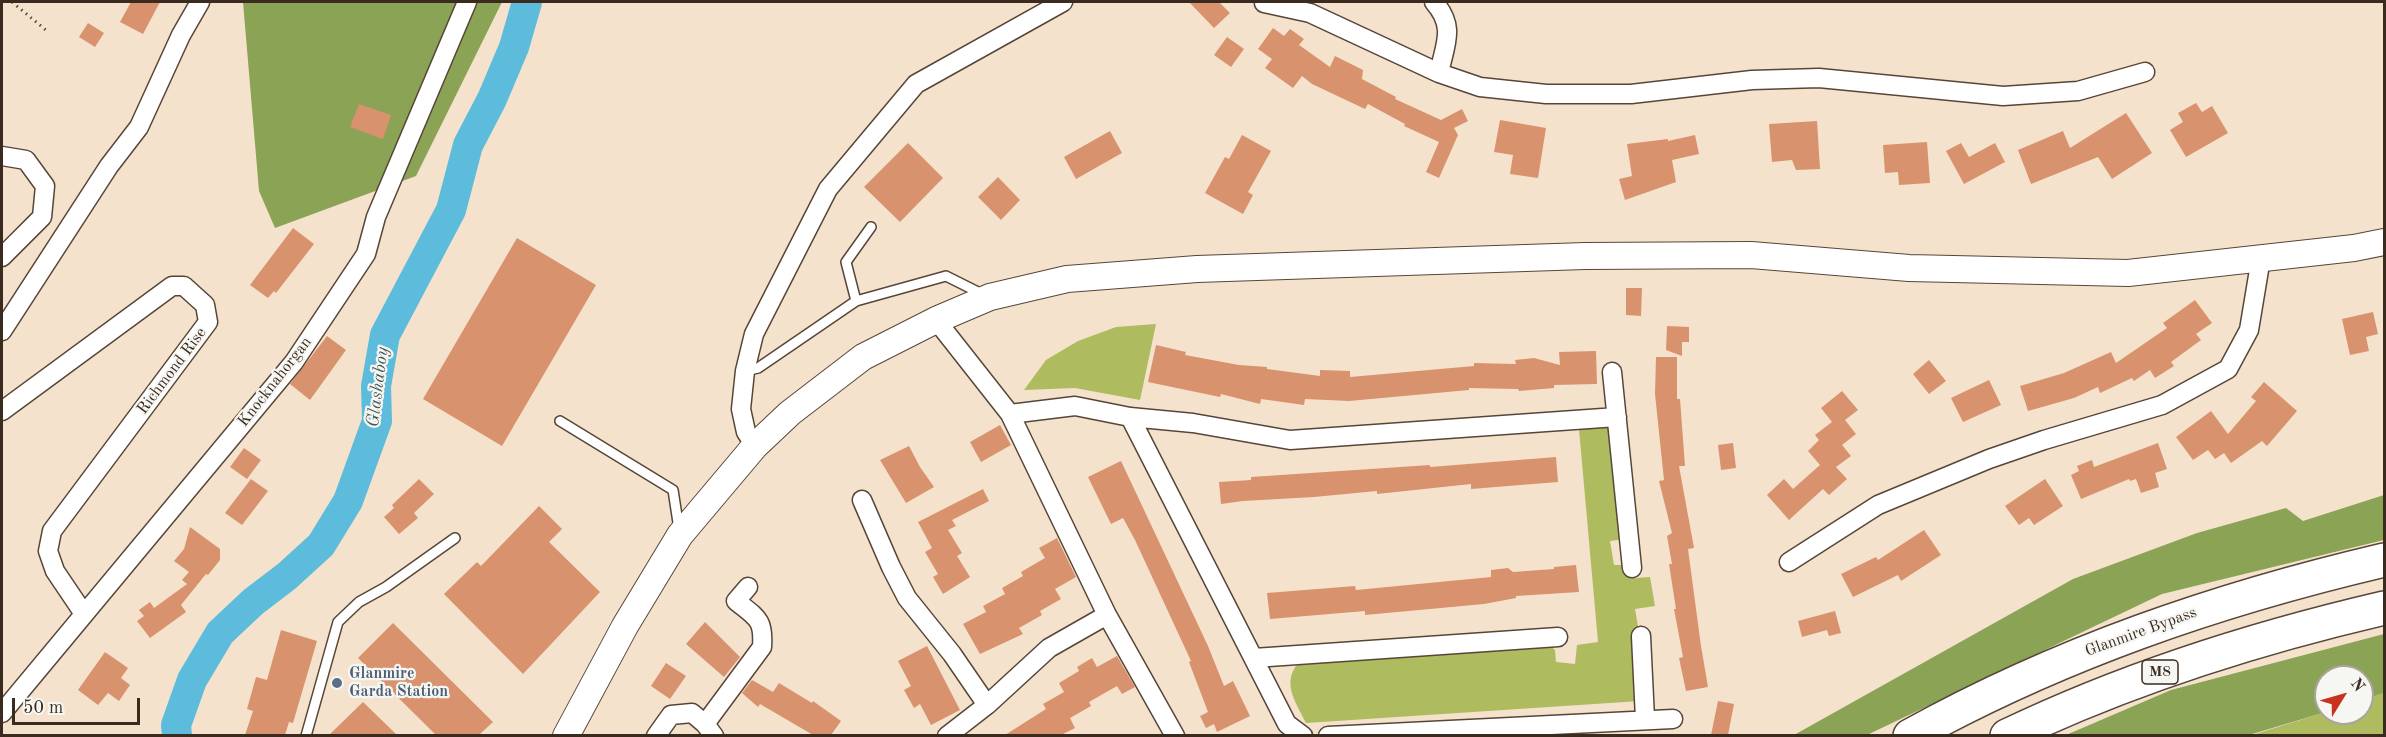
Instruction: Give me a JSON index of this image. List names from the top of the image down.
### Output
{
  "streets": {
    "highway": ["Glanmire Bypass", "M8"],
    "street": ["Richmond Rise", "Knocknahorgan"]
  },
  "crossings": [
    ["Richmond Rise", "Knocknahorgan"]
  ],
  "water": ["Glashaboy"],
  "places": ["Glanmire Garda Station"],
  "scale_bar": "50 m",
  "north": "top right"
}
